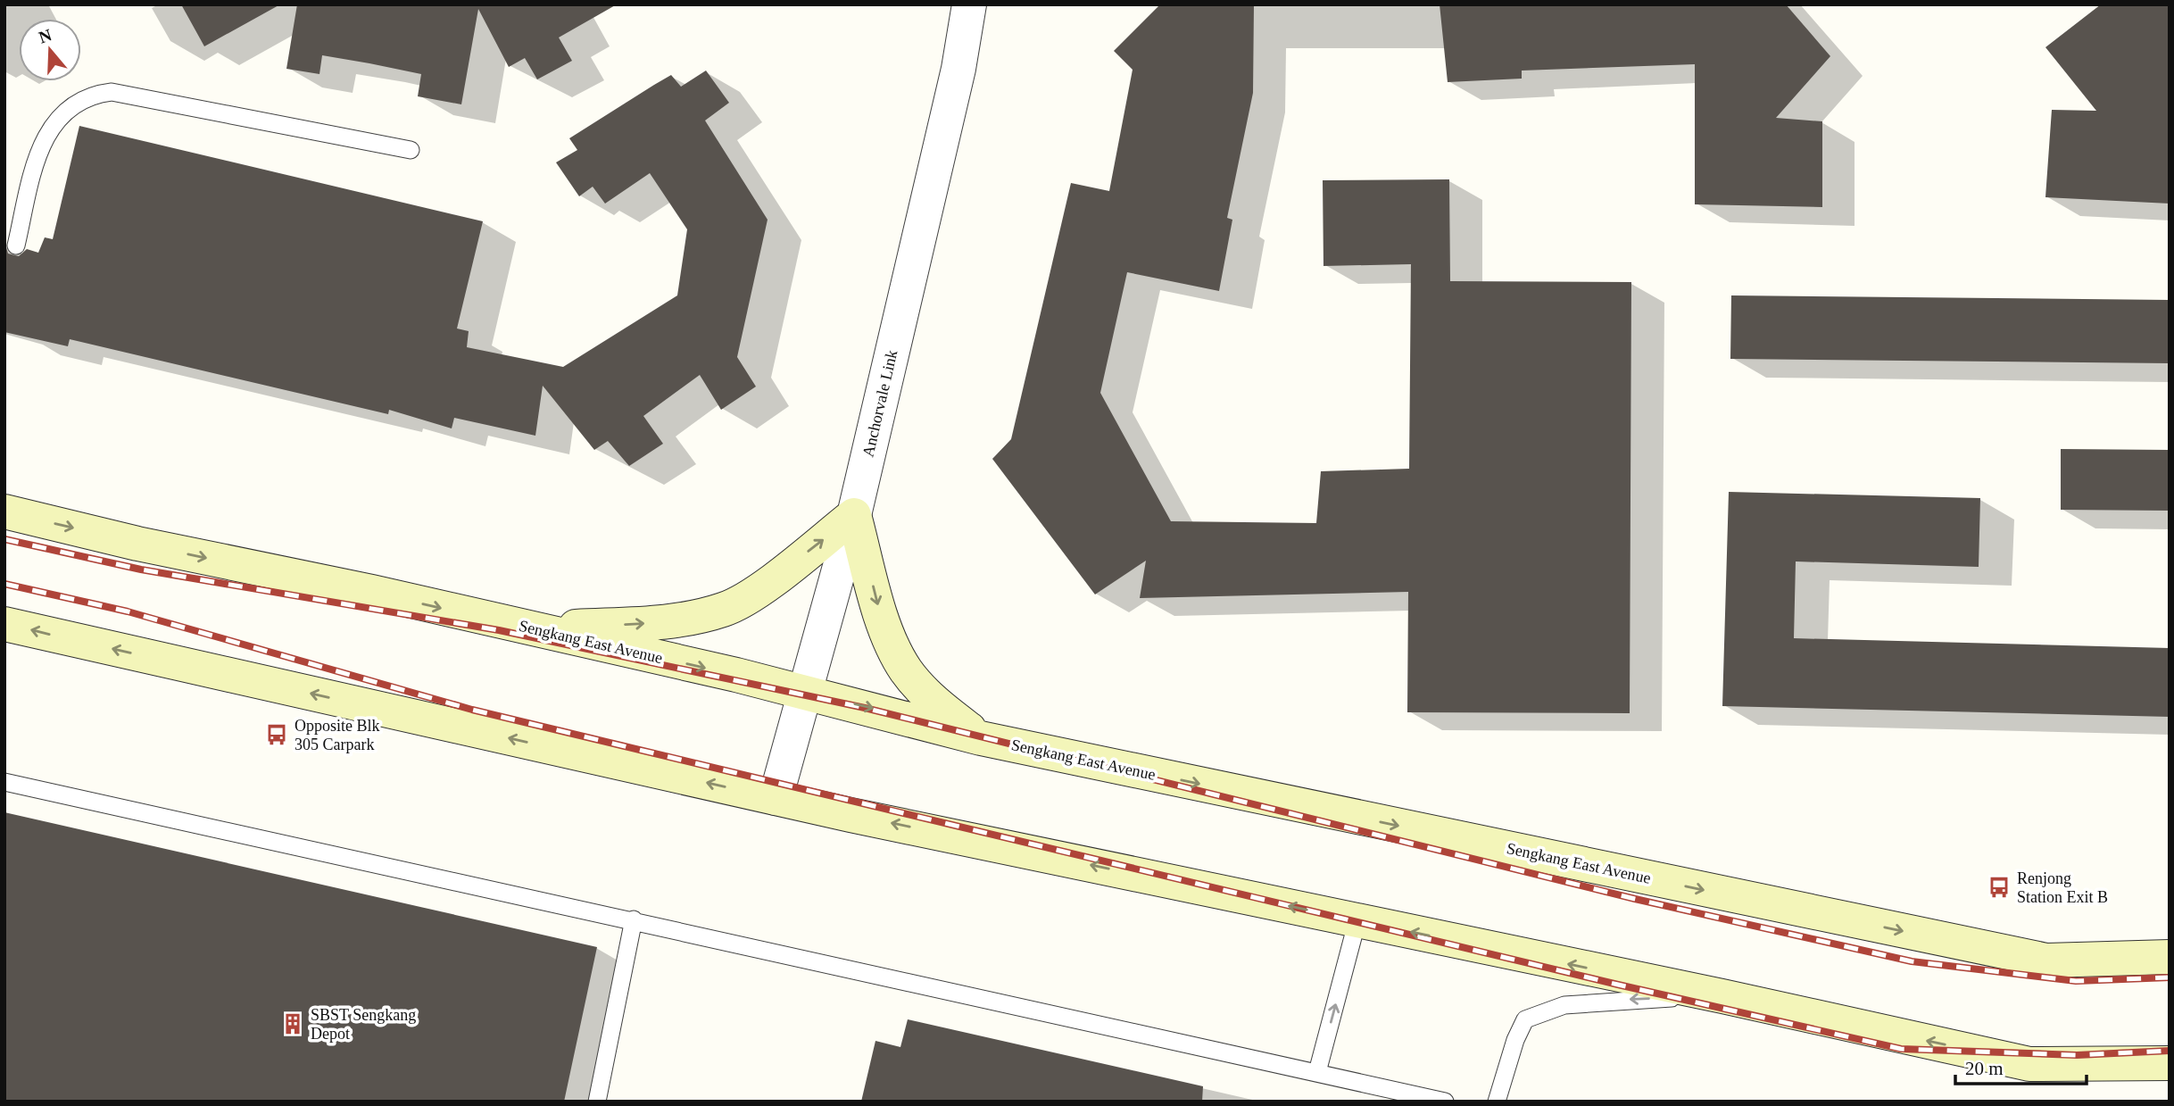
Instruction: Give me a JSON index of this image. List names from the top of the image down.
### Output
{
  "streets": {
    "main road": ["Sengkang East Avenue"],
    "street": ["Anchorvale Link"]
  },
  "crossings": [
    ["Anchorvale Link", "Sengkang East Avenue"]
  ],
  "places": {
    "bus stop": ["Opposite Blk 305 Carpark", "Renjong Station Exit B"],
    "building": ["SBST Sengkang Depot"]
  },
  "scale_bar": "20 m",
  "north": "top"
}
